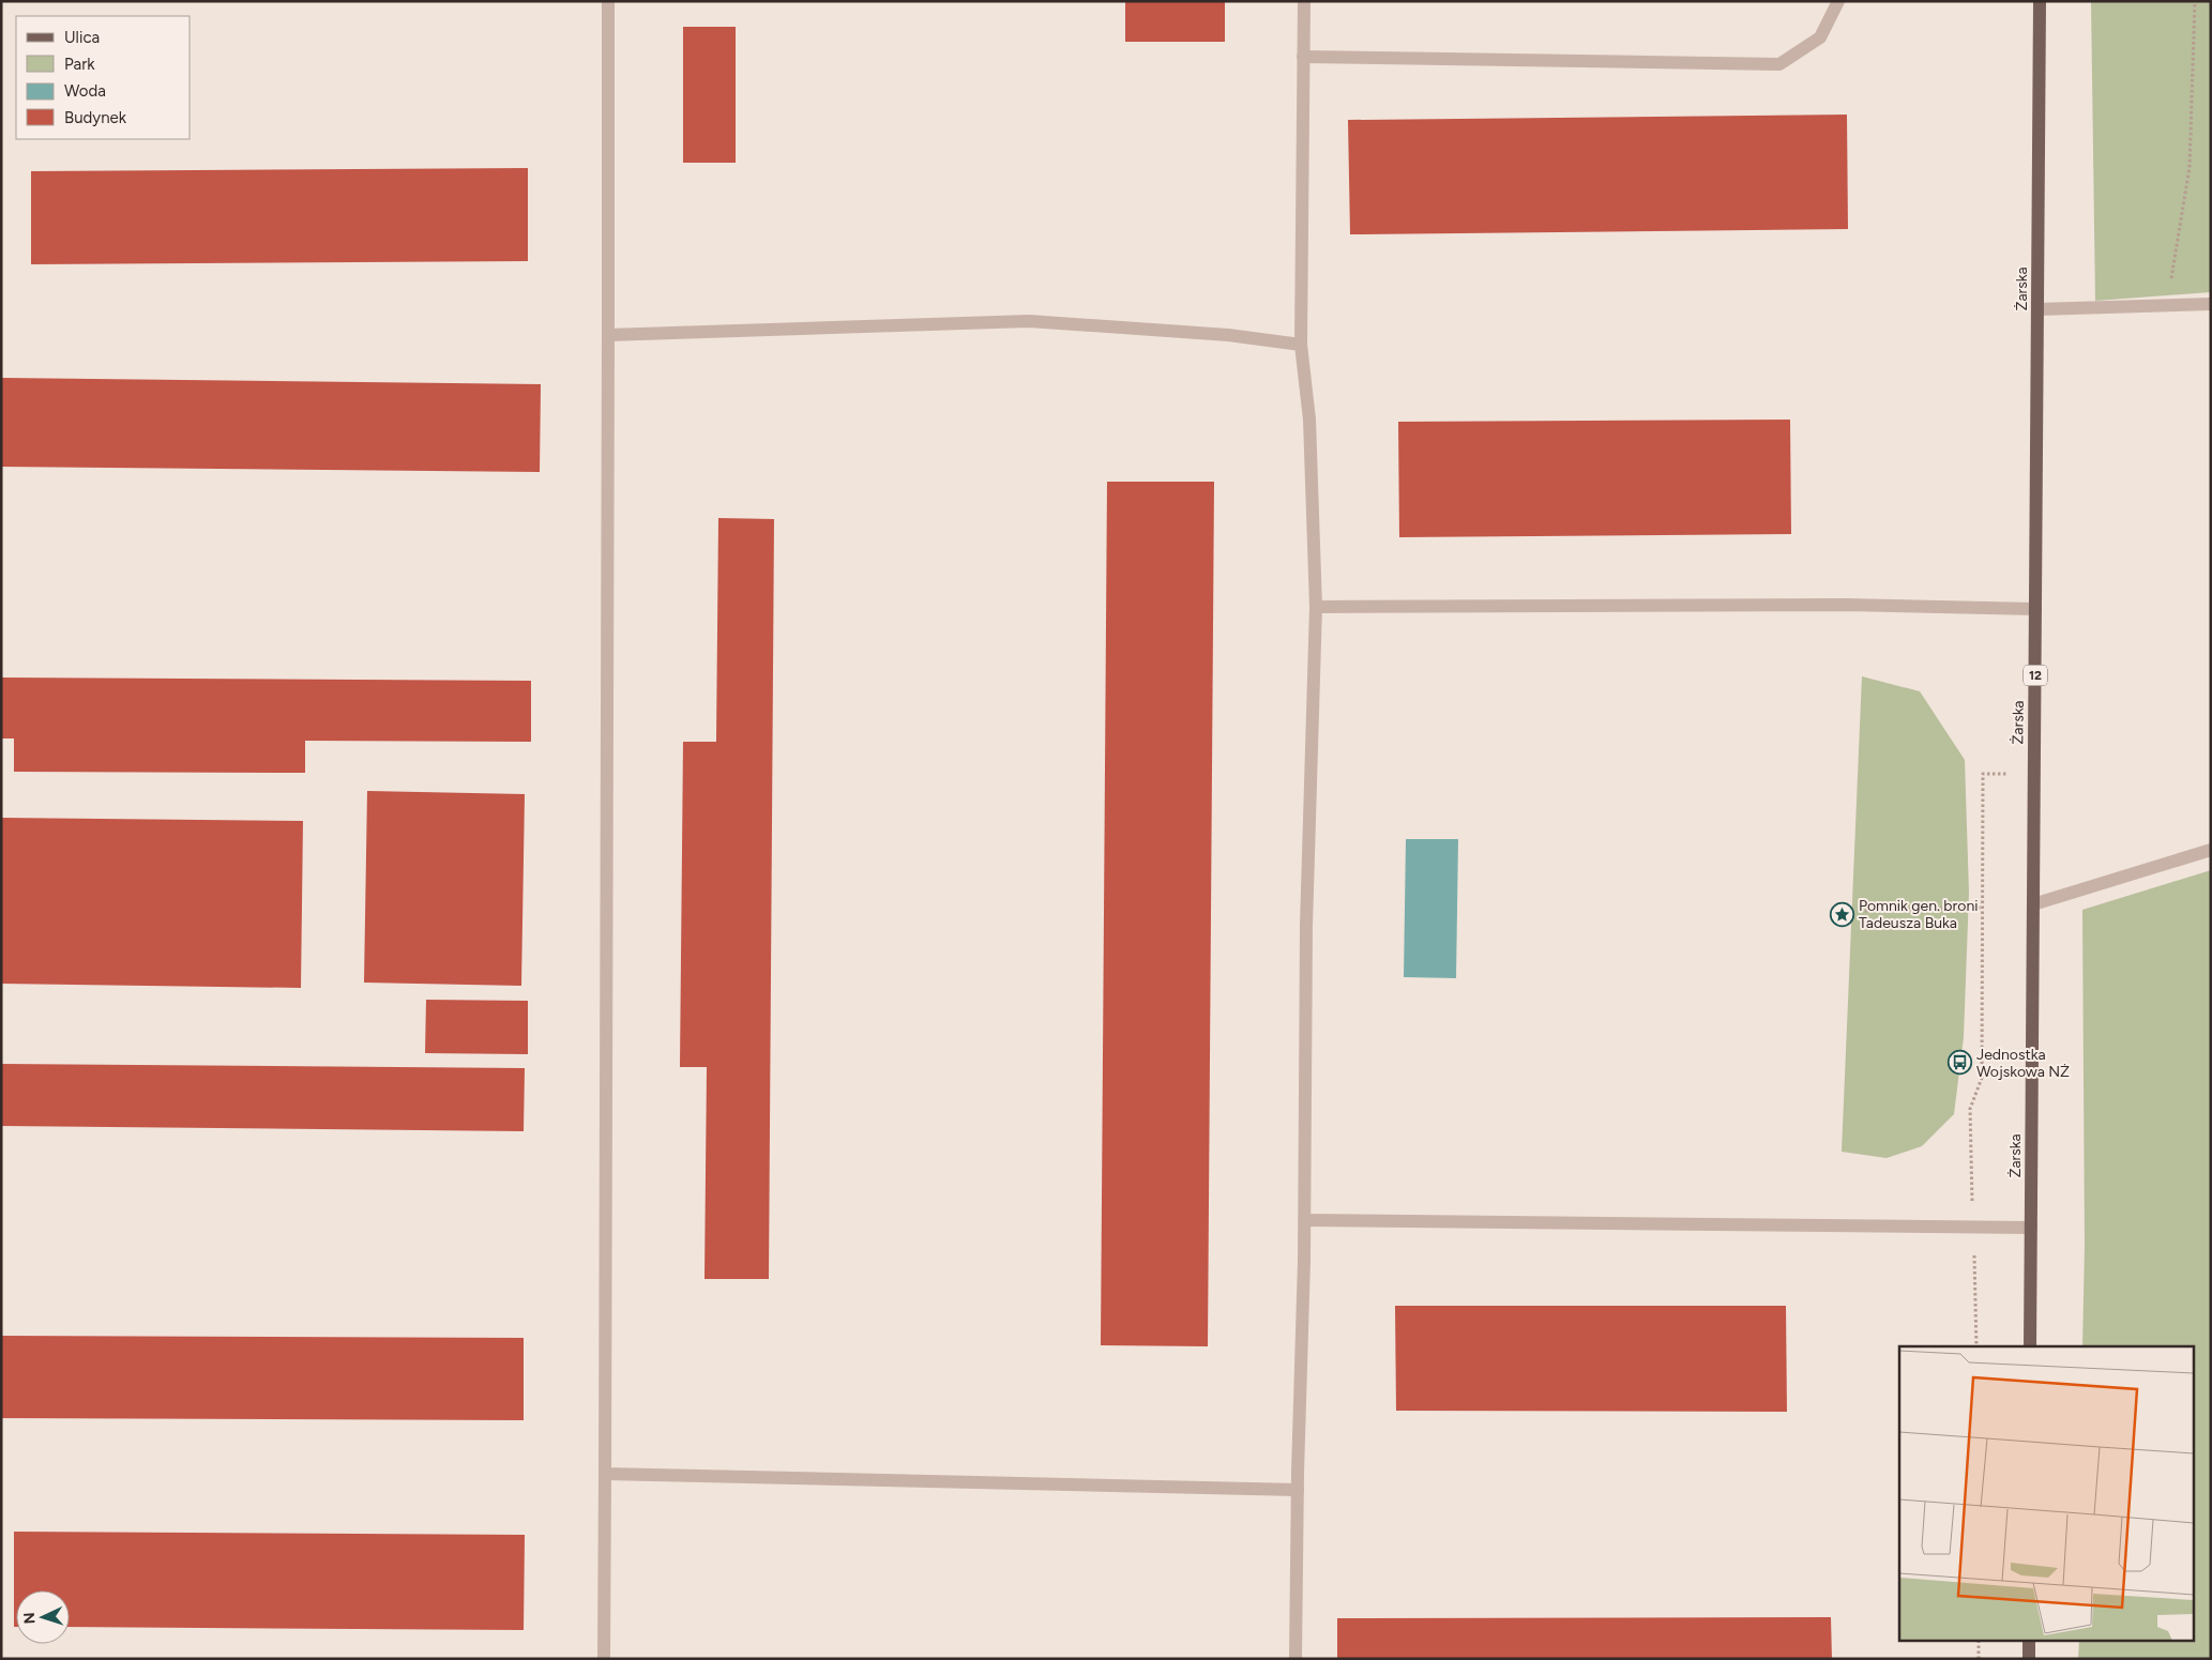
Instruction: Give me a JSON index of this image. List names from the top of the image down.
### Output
{
  "streets": {
    "main road": ["Żarska", "12"]
  },
  "places": {
    "place": ["Pomnik gen. broni Tadeusza Buka"],
    "bus stop": ["Jednostka Wojskowa NŻ"]
  },
  "legend": [
    "Ulica",
    "Park",
    "Woda",
    "Budynek"
  ],
  "north": "left"
}
